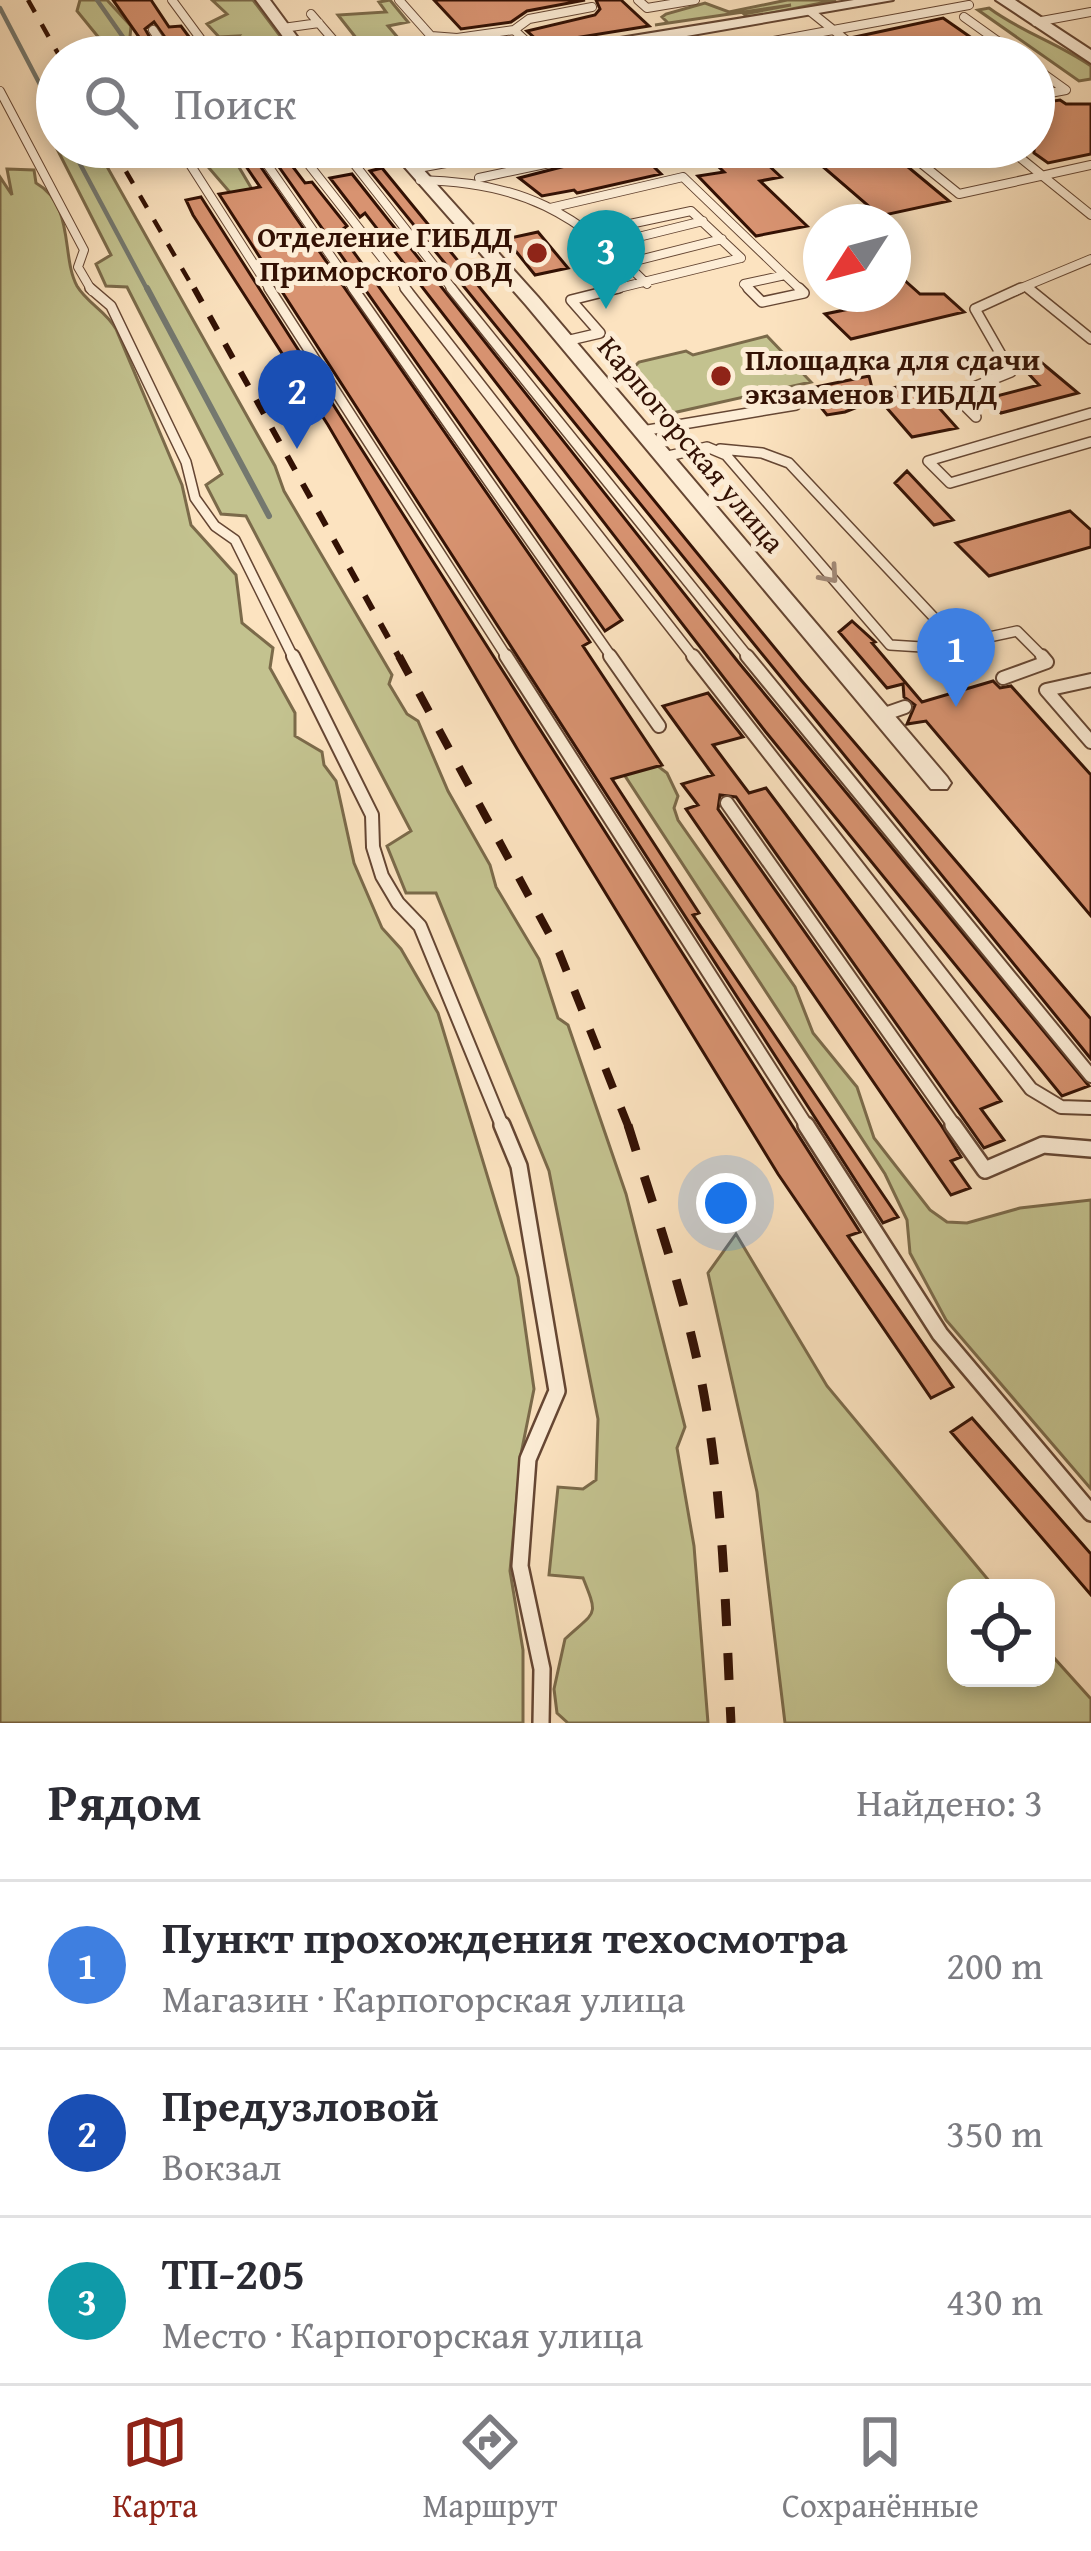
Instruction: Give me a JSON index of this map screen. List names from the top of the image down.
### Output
{
  "streets": {
    "street": ["Карпогорская улица"]
  },
  "places": ["Отделение ГИБДД Приморского ОВД", "Площадка для сдачи экзаменов ГИБДД"],
  "north": "bottom left",
  "page": {
    "search": "Поиск",
    "pins": ["3", "2", "1"],
    "heading": ["Рядом", "Найдено: 3"],
    "list": [
      {
        "mark": "1",
        "name": "Пункт прохождения техосмотра",
        "note": "Магазин · Карпогорская улица",
        "value": "200 m"
      },
      {
        "mark": "2",
        "name": "Предузловой",
        "note": "Вокзал",
        "value": "350 m"
      },
      {
        "mark": "3",
        "name": "ТП-205",
        "note": "Место · Карпогорская улица",
        "value": "430 m"
      }
    ],
    "nav": ["Карта", "Маршрут", "Сохранённые"]
  }
}
